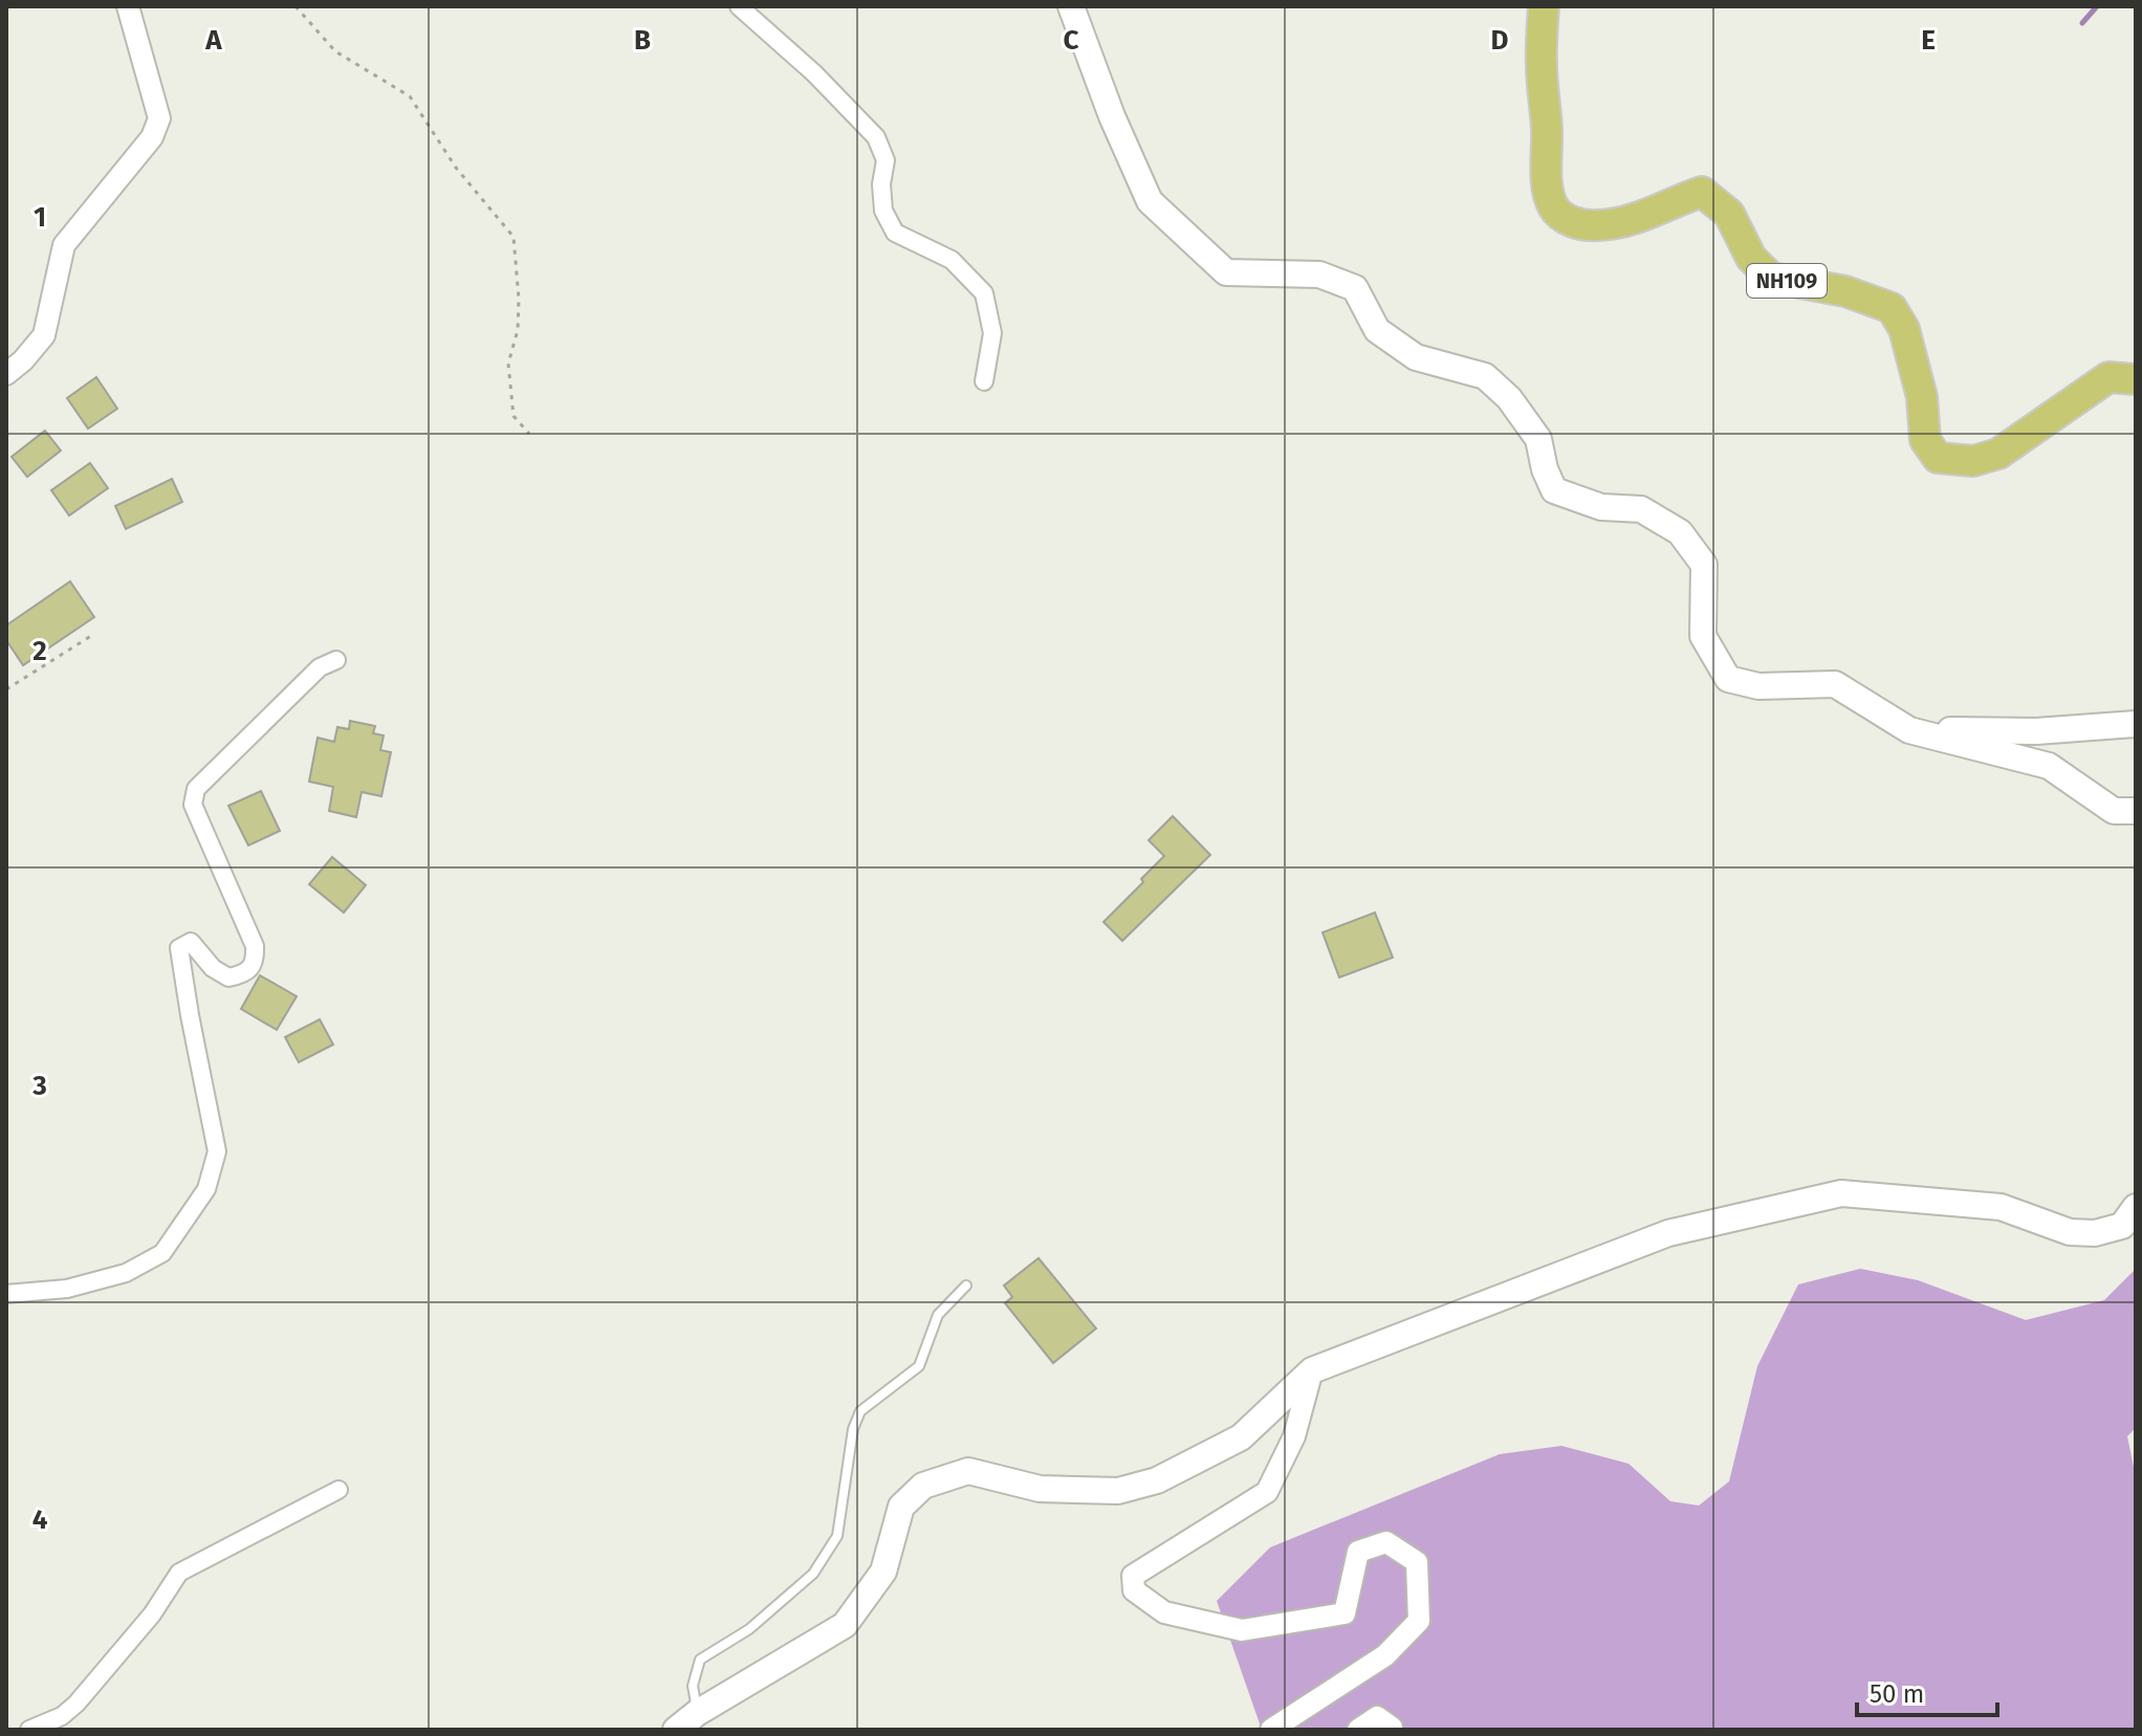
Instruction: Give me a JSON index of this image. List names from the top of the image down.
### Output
{
  "streets": {
    "highway": ["NH109"]
  },
  "scale_bar": "50 m",
  "grid": {
    "columns": [
      "A",
      "B",
      "C",
      "D",
      "E"
    ],
    "rows": [
      "1",
      "2",
      "3",
      "4"
    ]
  }
}
